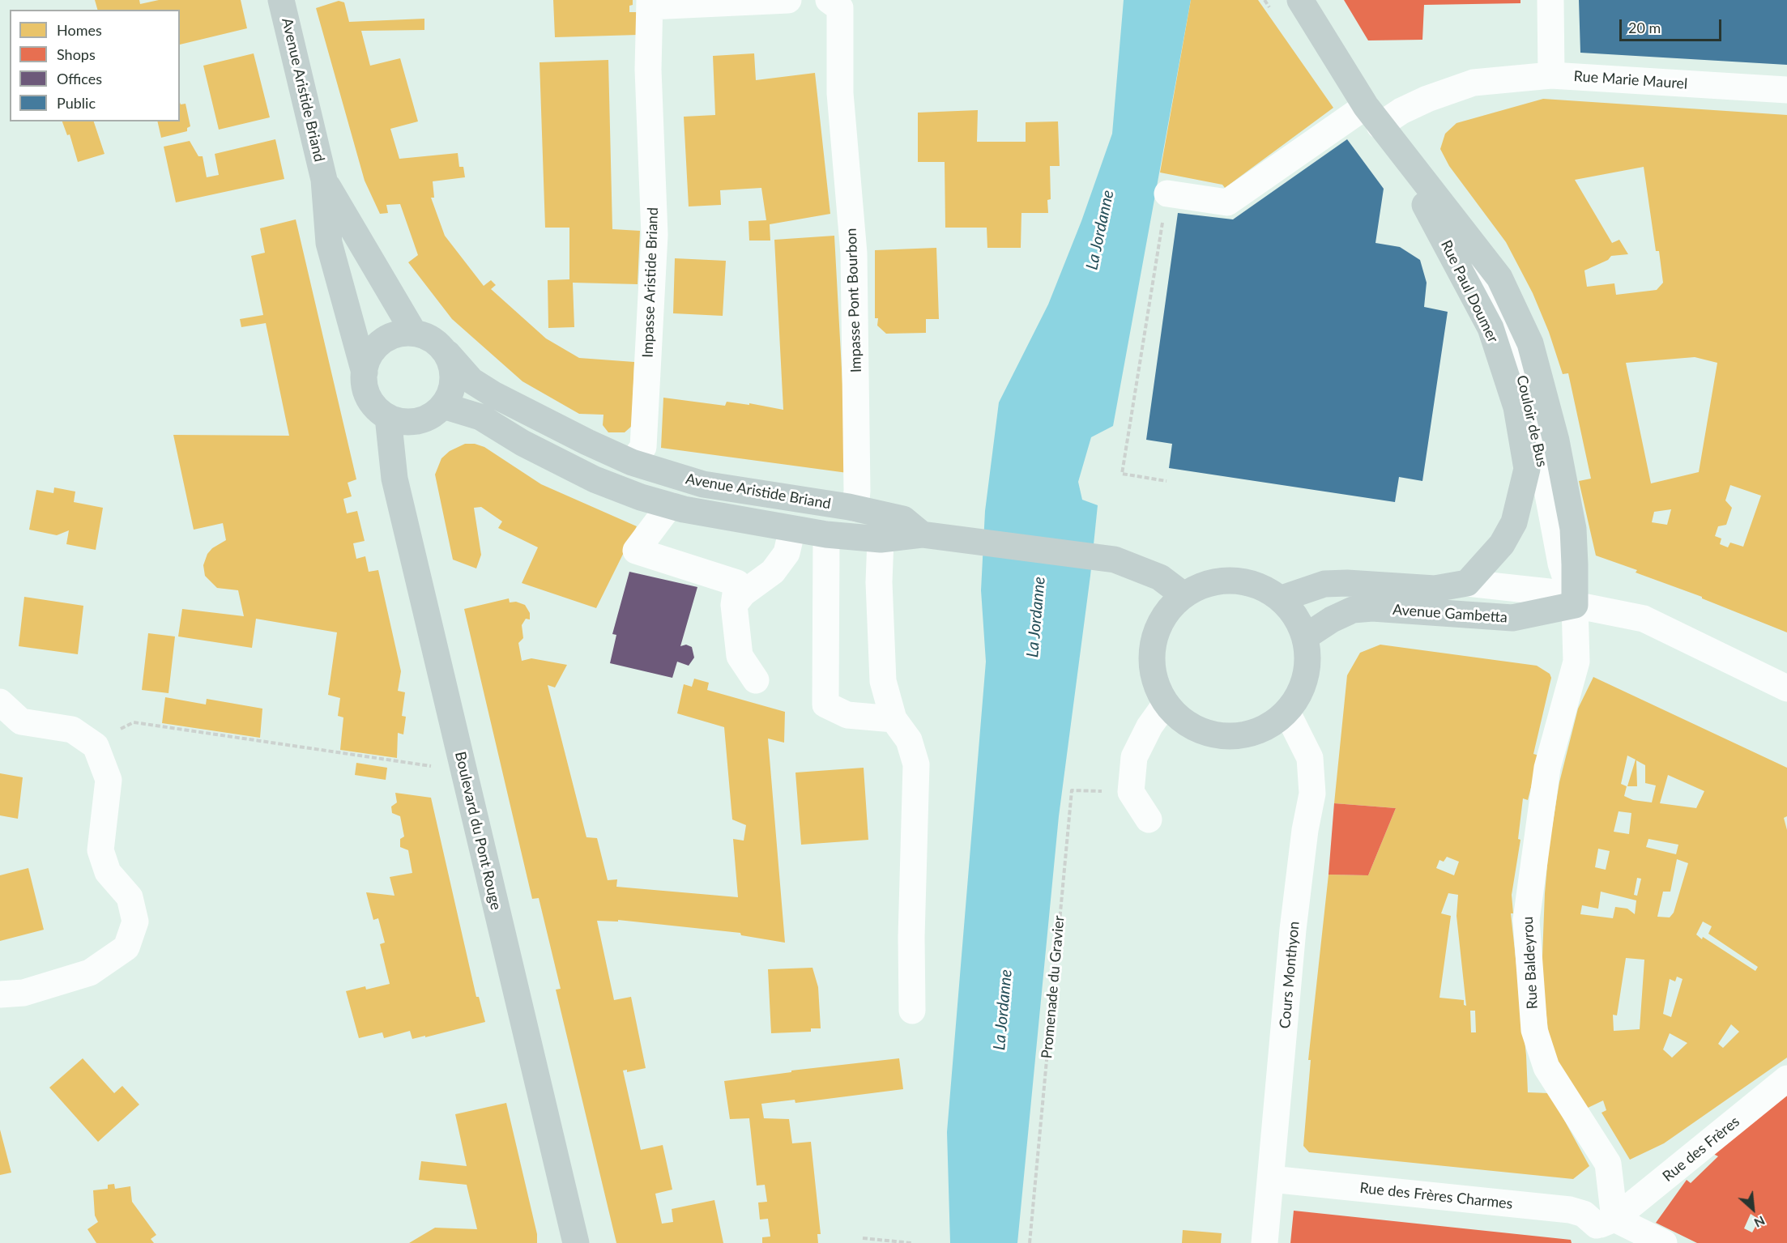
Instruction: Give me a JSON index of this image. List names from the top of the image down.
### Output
{
  "streets": {
    "main road": [
      "Avenue Aristide Briand",
      "Rue Paul Doumer",
      "Avenue Gambetta",
      "Boulevard du Pont Rouge"
    ],
    "street": [
      "Rue Marie Maurel",
      "Impasse Aristide Briand",
      "Impasse Pont Bourbon",
      "Couloir de Bus",
      "Rue Baldeyrou",
      "Cours Monthyon",
      "Rue des Frères",
      "Rue des Frères Charmes"
    ],
    "path": ["Promenade du Gravier"]
  },
  "crossings": [
    ["Rue Marie Maurel", "Rue Paul Doumer"],
    ["Avenue Aristide Briand", "Impasse Aristide Briand"],
    ["Avenue Aristide Briand", "Impasse Pont Bourbon"],
    ["Avenue Aristide Briand", "Avenue Gambetta"],
    ["Avenue Aristide Briand", "Boulevard du Pont Rouge"],
    ["Avenue Aristide Briand", "Cours Monthyon"],
    ["Rue Paul Doumer", "Couloir de Bus"],
    ["Rue Paul Doumer", "Avenue Gambetta"],
    ["Rue Paul Doumer", "Rue Baldeyrou"],
    ["Couloir de Bus", "Avenue Gambetta"],
    ["Couloir de Bus", "Rue Baldeyrou"],
    ["Avenue Gambetta", "Rue Baldeyrou"],
    ["Avenue Gambetta", "Cours Monthyon"],
    ["Rue Baldeyrou", "Rue des Frères"],
    ["Rue Baldeyrou", "Rue des Frères Charmes"],
    ["Cours Monthyon", "Rue des Frères Charmes"],
    ["Rue des Frères", "Rue des Frères Charmes"]
  ],
  "water": ["La Jordanne"],
  "legend": [
    "Homes",
    "Shops",
    "Offices",
    "Public"
  ],
  "scale_bar": "20 m",
  "north": "bottom right"
}
